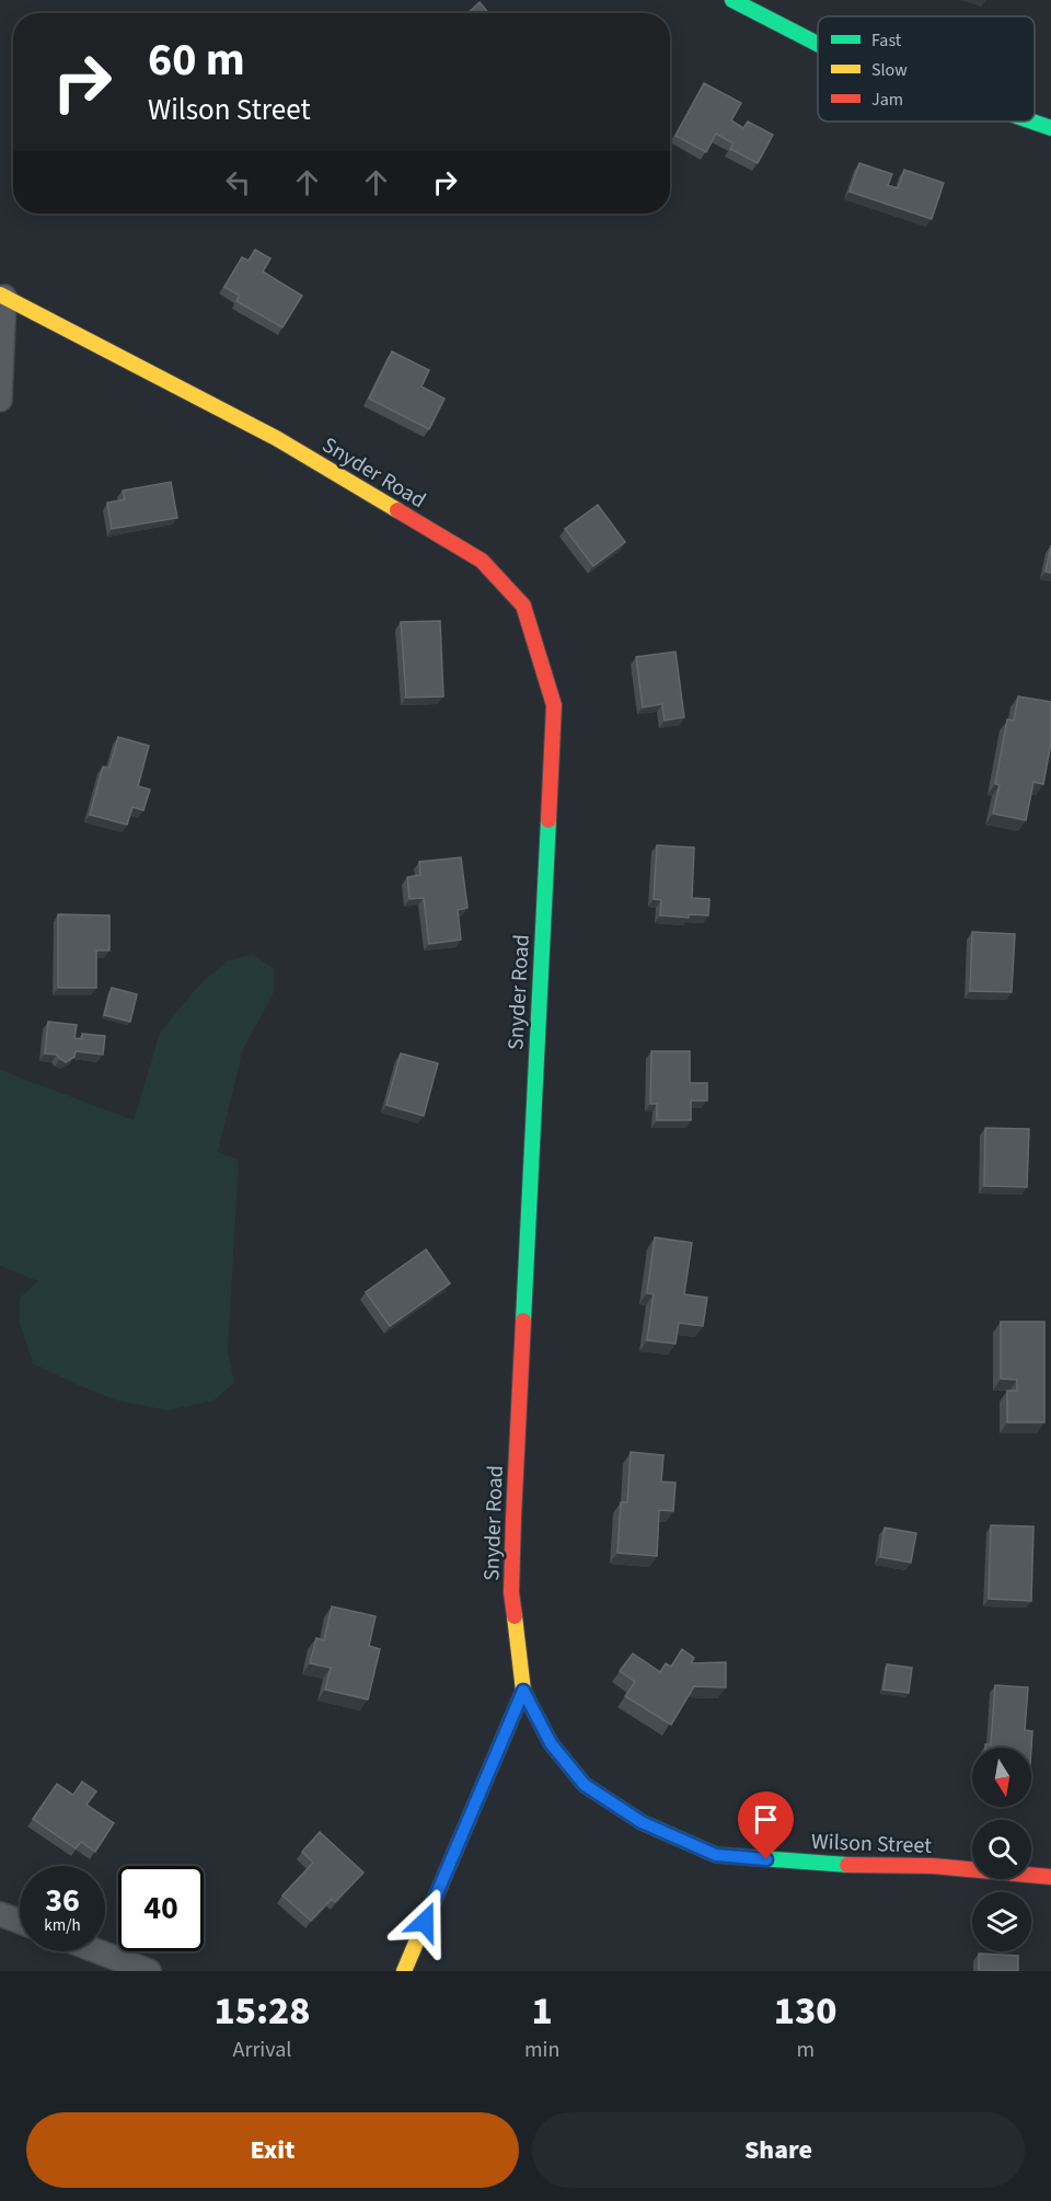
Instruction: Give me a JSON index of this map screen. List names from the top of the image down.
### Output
{
  "streets": {
    "street": ["Snyder Road", "Wilson Street"]
  },
  "crossings": [
    ["Snyder Road", "Wilson Street"]
  ],
  "legend": ["Fast", "Slow", "Jam"],
  "north": "bottom",
  "page": {
    "turn": ["60 m", "Wilson Street"],
    "speed": "36 km/h",
    "limit": "40",
    "eta": [
      "15:28",
      "Arrival",
      "1",
      "min",
      "130",
      "m"
    ],
    "buttons": ["Exit", "Share"]
  }
}
